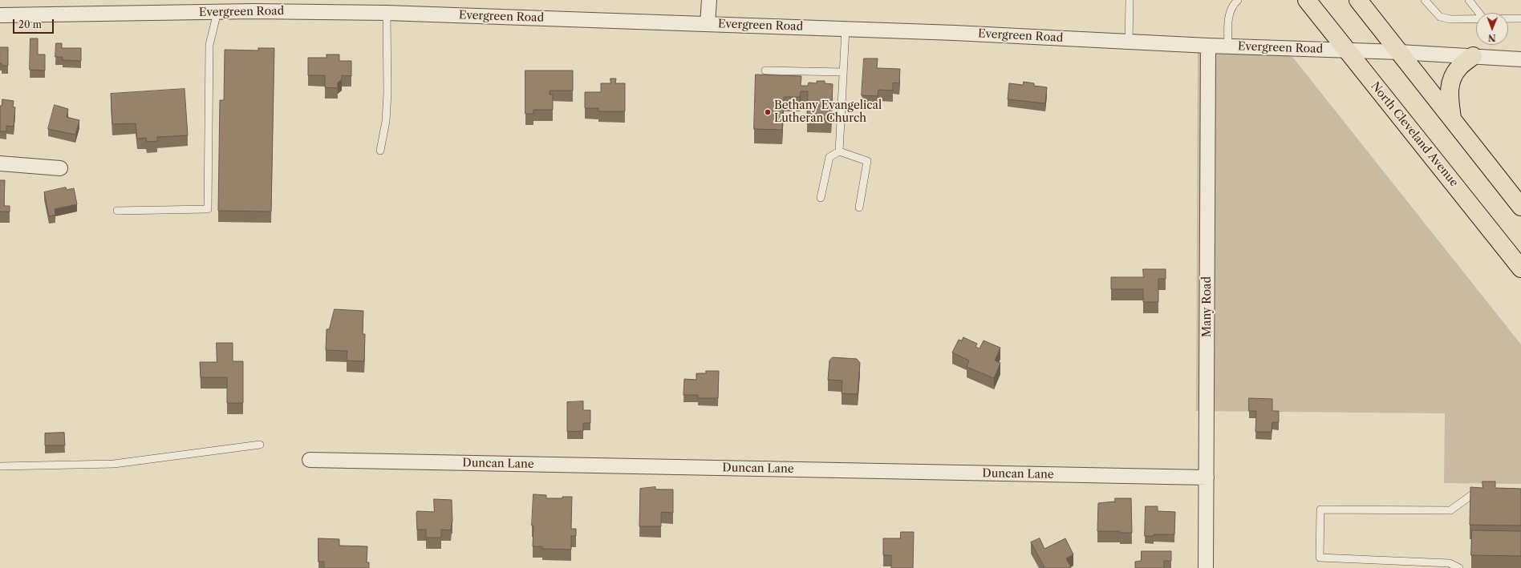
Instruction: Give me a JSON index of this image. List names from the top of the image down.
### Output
{
  "streets": {
    "main road": ["North Cleveland Avenue"],
    "street": ["Evergreen Road", "Many Road", "Duncan Lane"]
  },
  "crossings": [
    ["Evergreen Road", "North Cleveland Avenue"],
    ["Evergreen Road", "Many Road"],
    ["Many Road", "Duncan Lane"]
  ],
  "places": ["Bethany Evangelical Lutheran Church"],
  "scale_bar": "20 m",
  "north": "bottom"
}
